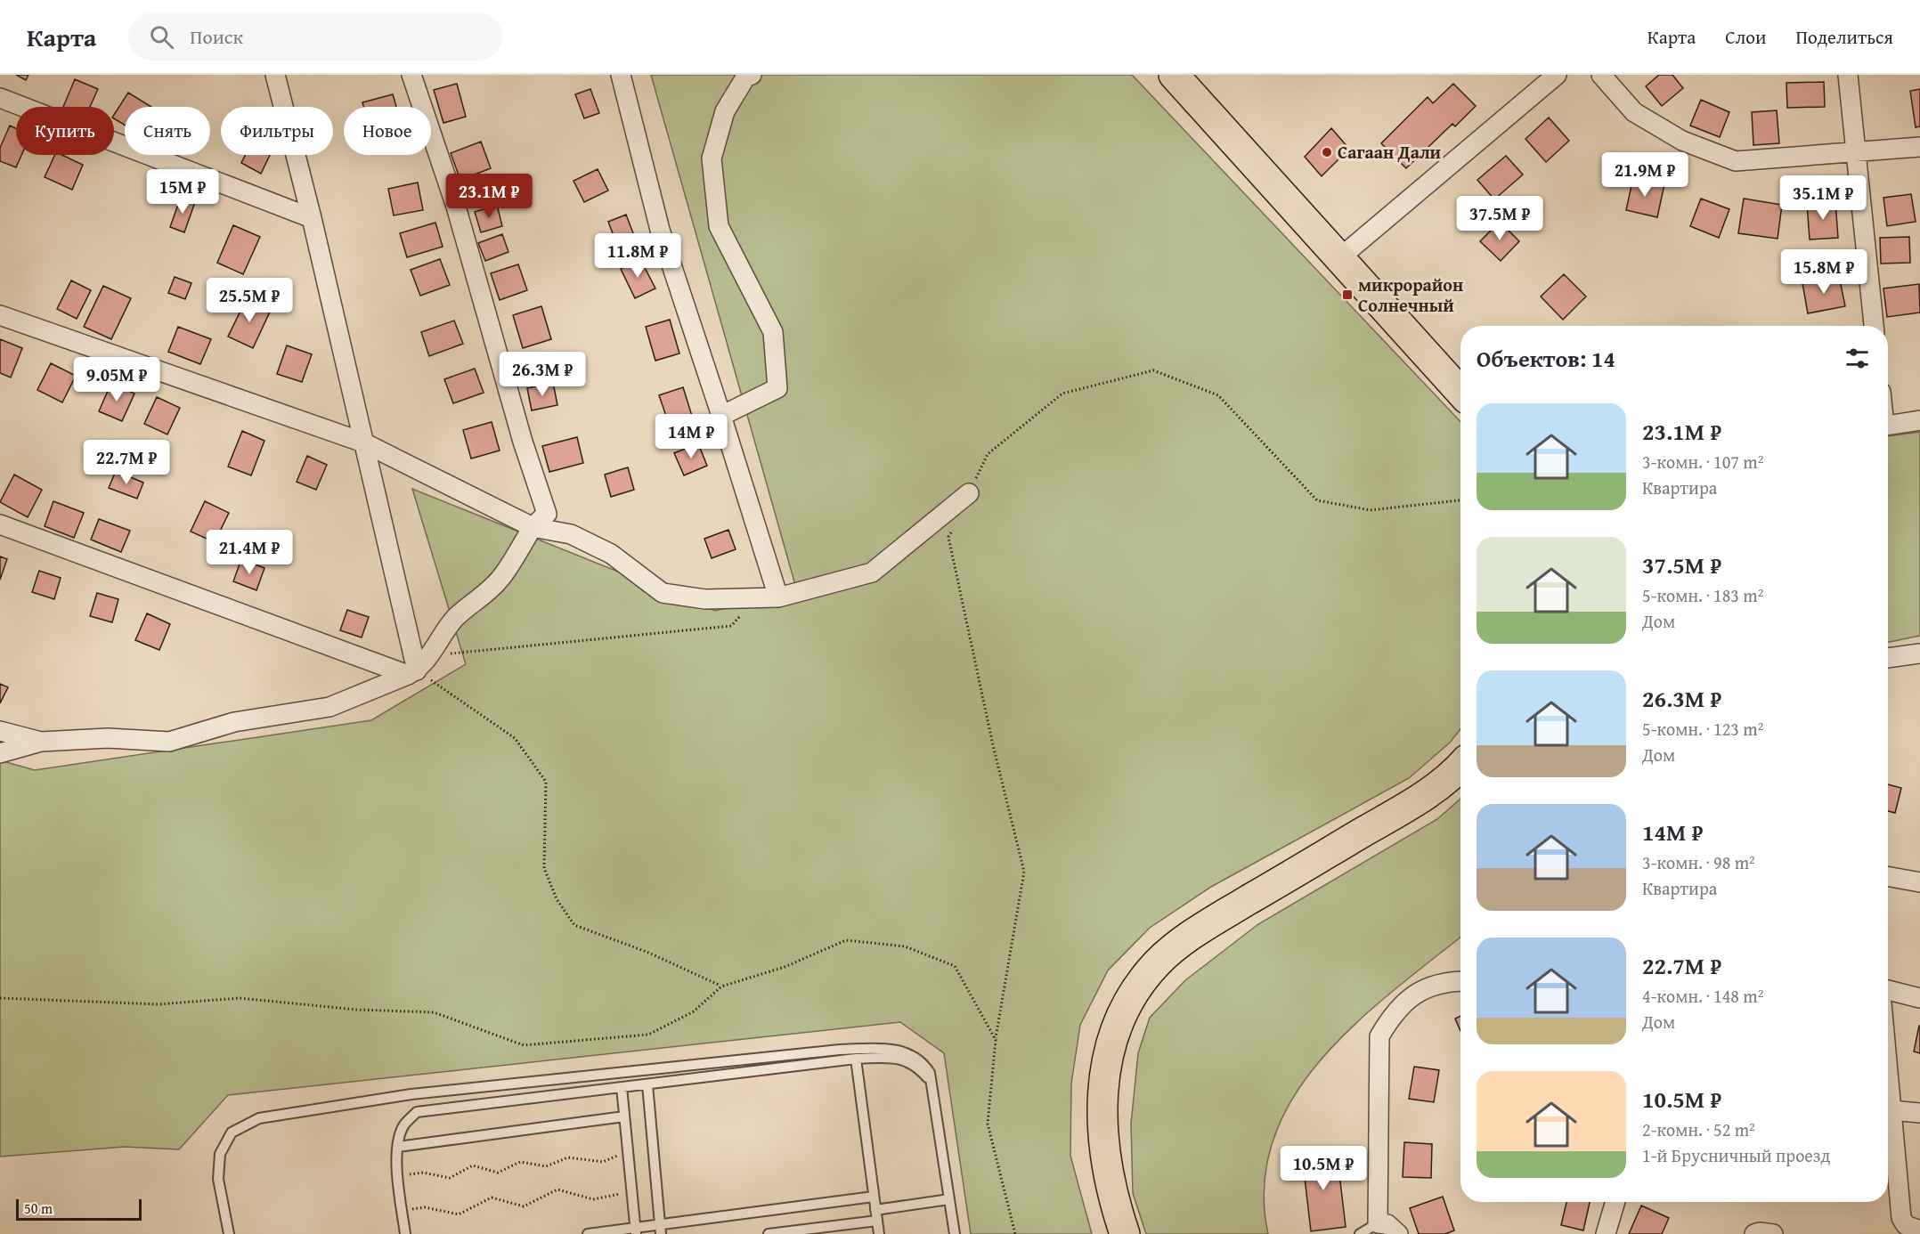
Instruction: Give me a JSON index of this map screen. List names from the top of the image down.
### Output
{
  "places": {
    "other": ["Сагаан Дали"],
    "transit": ["микрорайон Солнечный"]
  },
  "scale_bar": "50 m",
  "page": {
    "header": "Карта",
    "search": "Поиск",
    "nav": ["Карта", "Слои", "Поделиться"],
    "chip": [
      "Купить",
      "Снять",
      "Фильтры",
      "Новое"
    ],
    "price": [
      "21.9M ₽",
      "15M ₽",
      "23.1M ₽",
      "35.1M ₽",
      "37.5M ₽",
      "11.8M ₽",
      "15.8M ₽",
      "25.5M ₽",
      "26.3M ₽",
      "9.05M ₽",
      "14M ₽",
      "22.7M ₽",
      "21.4M ₽",
      "10.5M ₽"
    ],
    "heading": "Объектов: 14",
    "list": [
      {
        "name": "23.1M ₽",
        "note": "3-комн. · 107 m² · Квартира"
      },
      {
        "name": "37.5M ₽",
        "note": "5-комн. · 183 m² · Дом"
      },
      {
        "name": "26.3M ₽",
        "note": "5-комн. · 123 m² · Дом"
      },
      {
        "name": "14M ₽",
        "note": "3-комн. · 98 m² · Квартира"
      },
      {
        "name": "22.7M ₽",
        "note": "4-комн. · 148 m² · Дом"
      },
      {
        "name": "10.5M ₽",
        "note": "2-комн. · 52 m² · 1-й Брусничный проезд"
      }
    ],
    "scale": "50 m"
  }
}
